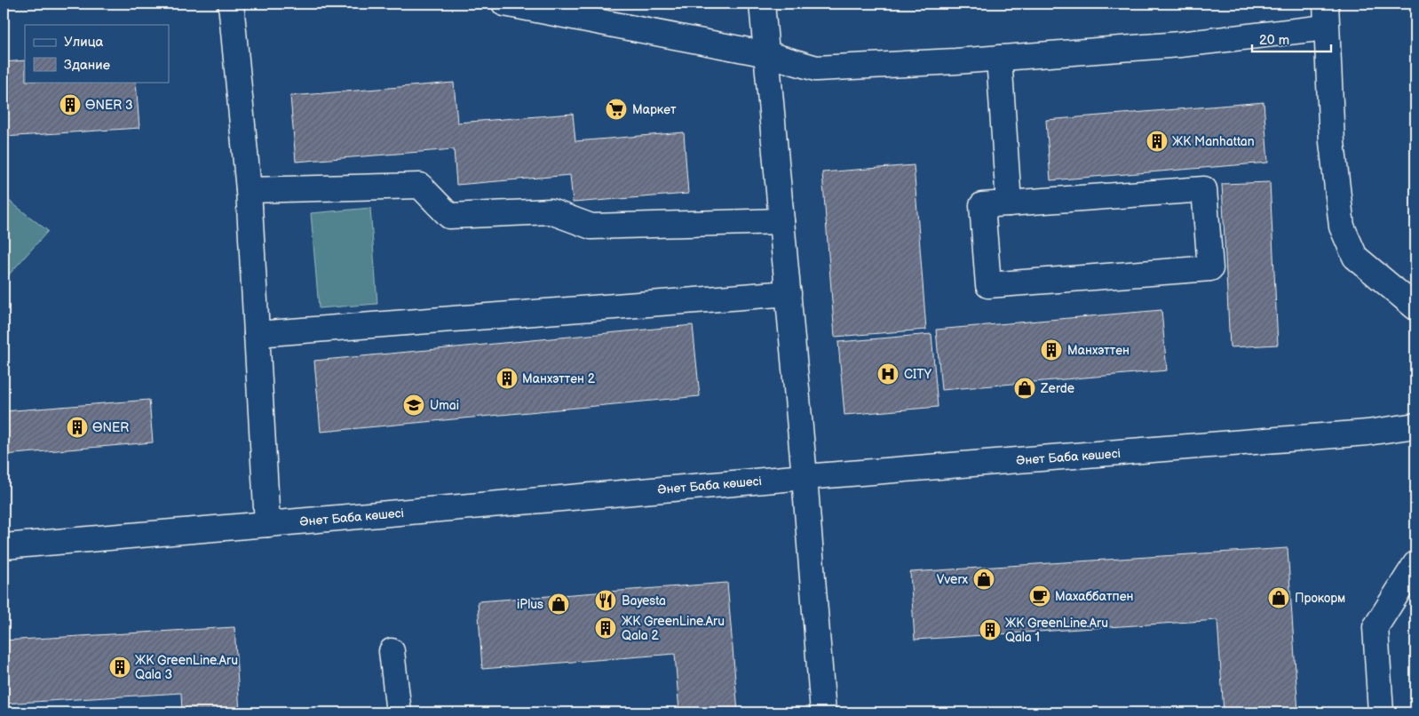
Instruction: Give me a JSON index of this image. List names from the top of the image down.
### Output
{
  "streets": {
    "street": ["Әнет Баба көшесі"]
  },
  "places": {
    "building": [
      "ӨNER 3",
      "ЖК Manhattan",
      "Манхэттен",
      "Манхэттен 2",
      "ӨNER",
      "ЖК GreenLine.Aru Qala 2",
      "ЖК GreenLine.Aru Qala 1",
      "ЖК GreenLine.Aru Qala 3"
    ],
    "supermarket": ["Маркет"],
    "hospital": ["CITY"],
    "shop": [
      "Zerde",
      "Vverx",
      "Прокорм",
      "iPlus"
    ],
    "school or university": ["Umai"],
    "cafe": ["Махаббатпен"],
    "restaurant": ["Bayesta"]
  },
  "legend": ["Улица", "Здание"],
  "scale_bar": "20 m"
}
